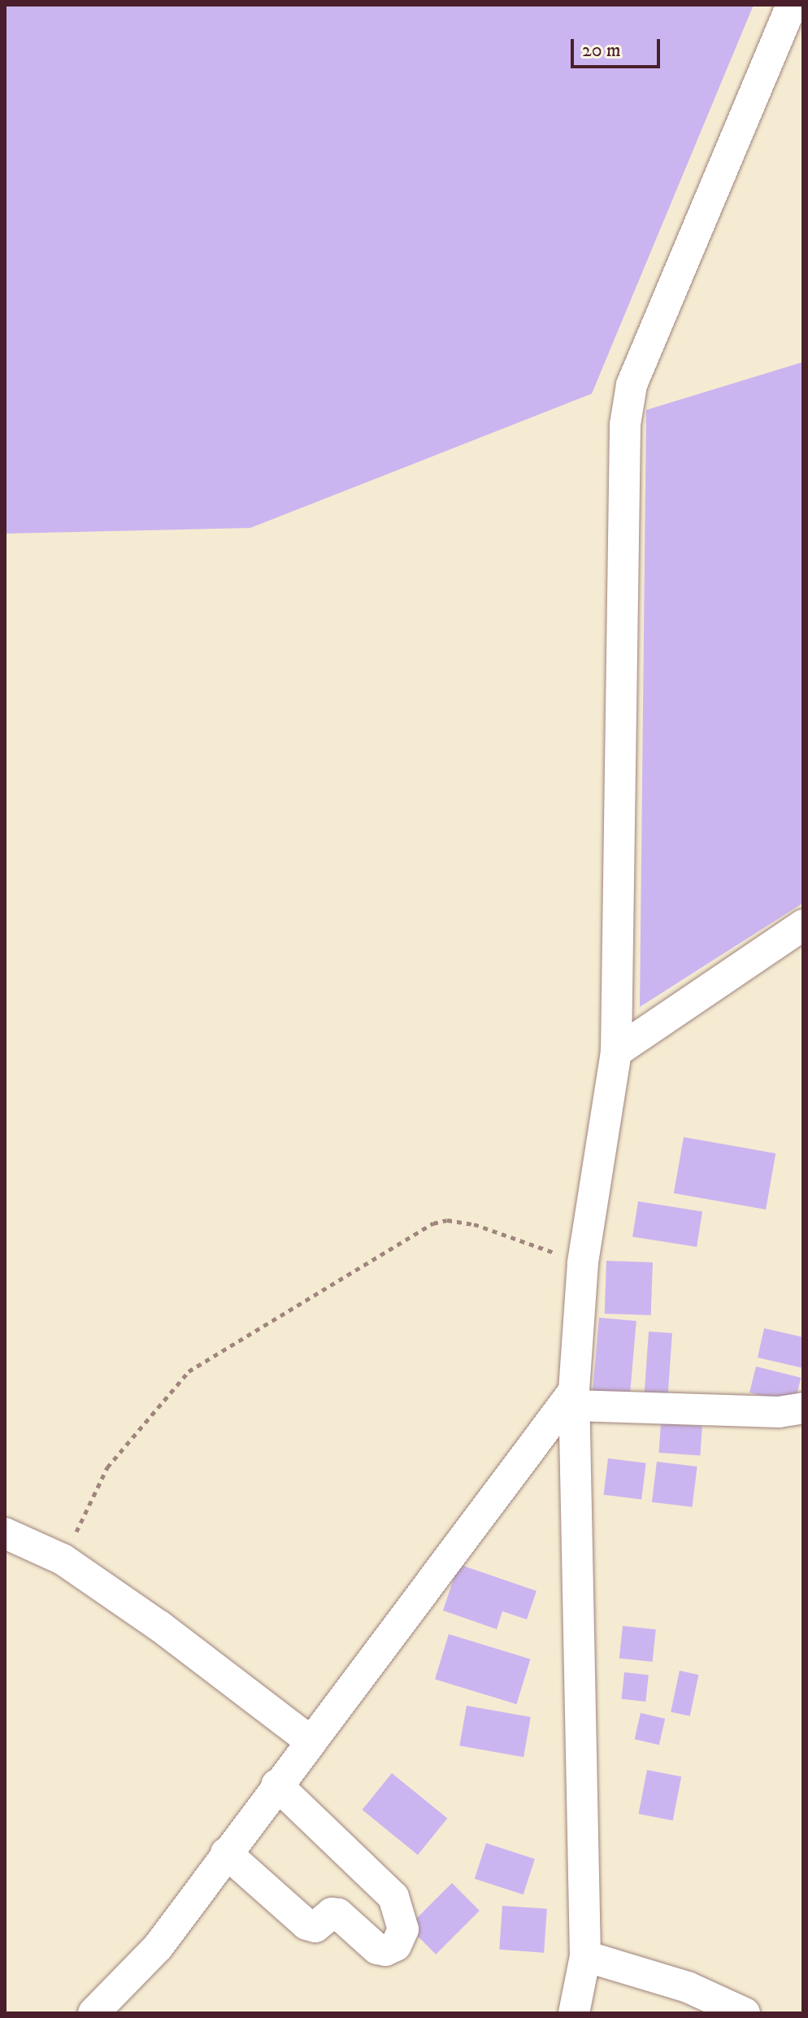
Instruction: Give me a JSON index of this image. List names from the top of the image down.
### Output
{
  "scale_bar": "20 m"
}
